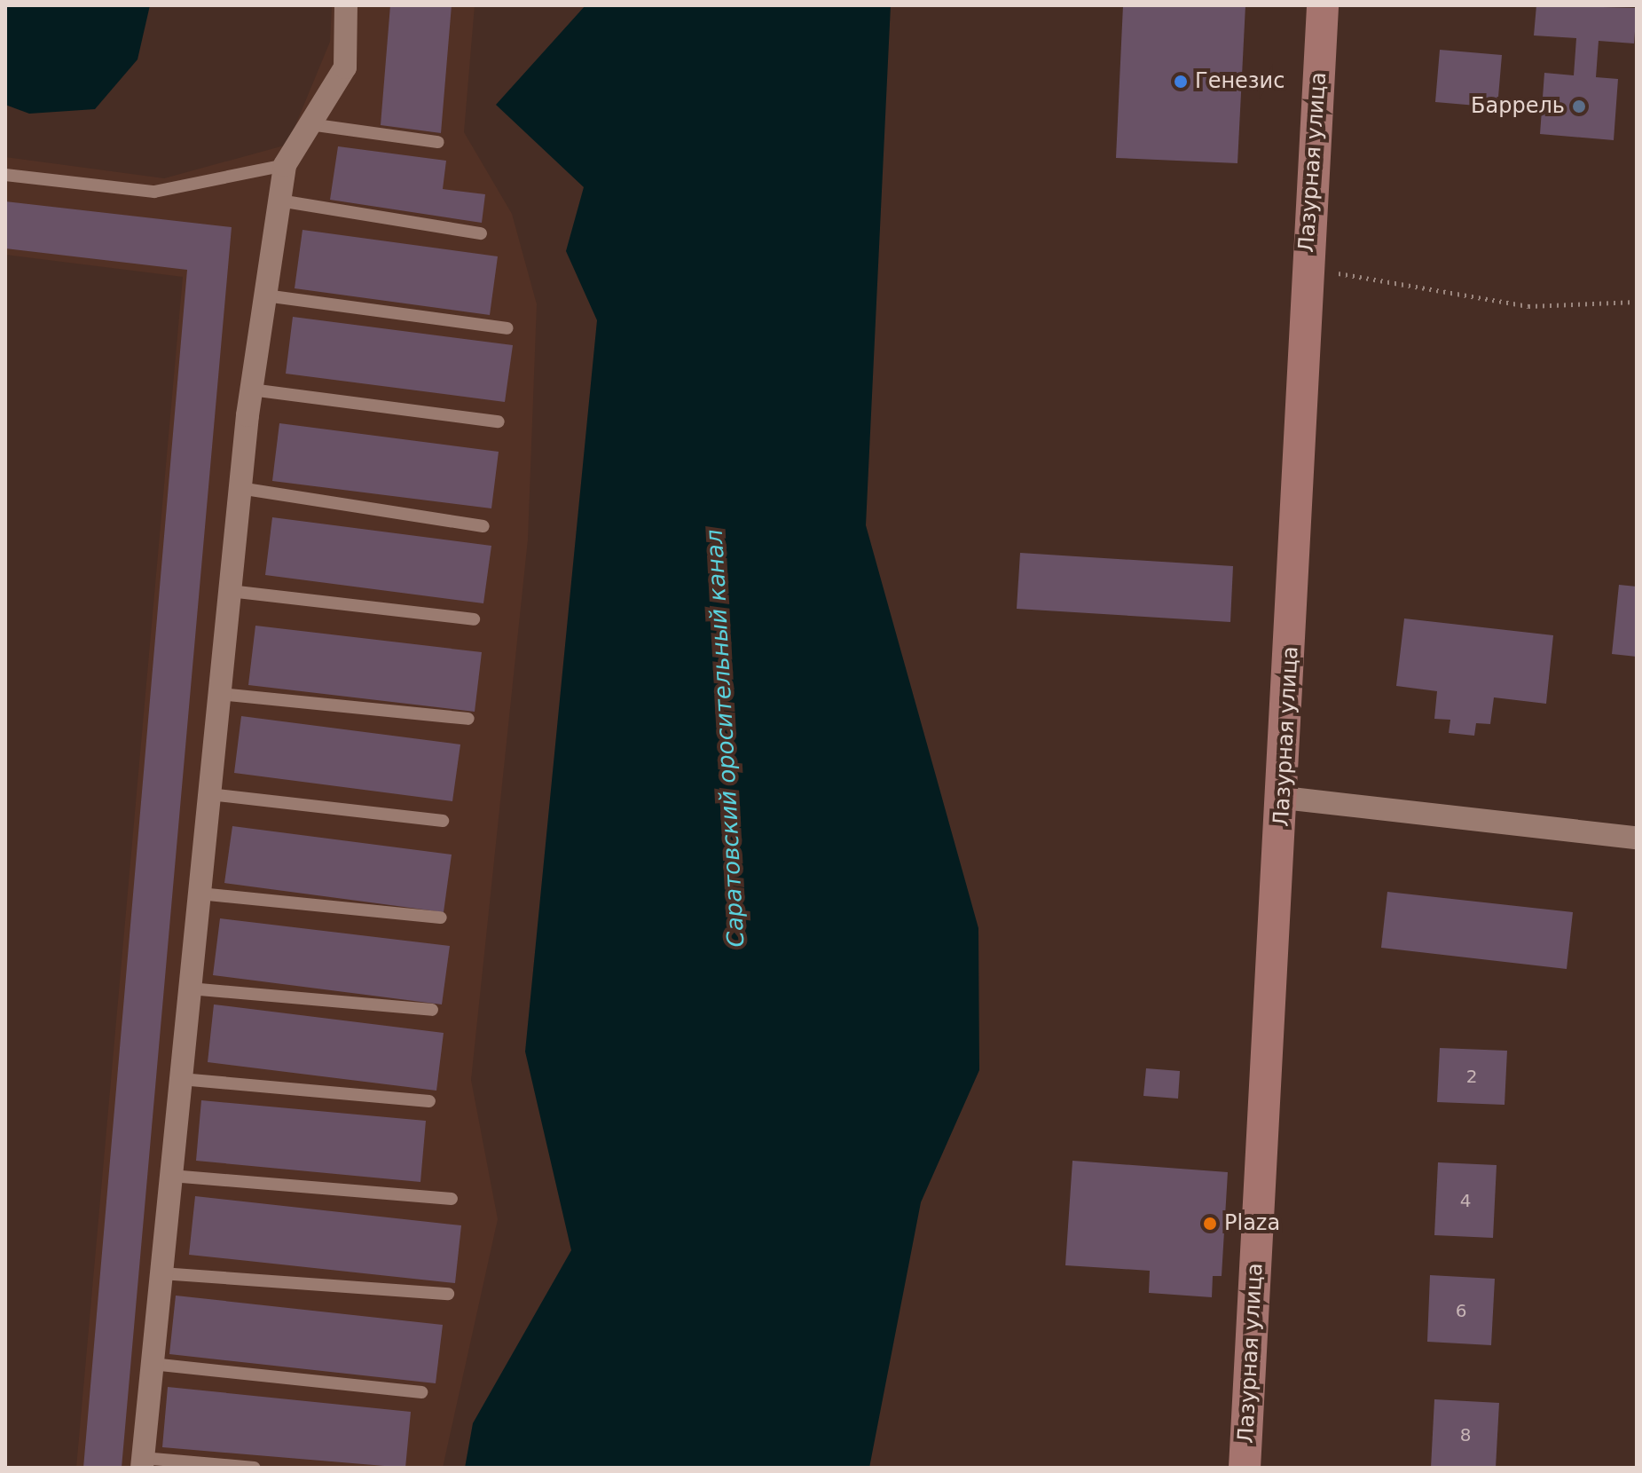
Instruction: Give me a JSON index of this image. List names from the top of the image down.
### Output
{
  "streets": {
    "street": ["Лазурная улица"]
  },
  "water": ["Саратовский оросительный канал"],
  "places": ["Генезис", "Баррель", "Plaza"],
  "house_numbers": [
    "2",
    "4",
    "6",
    "8"
  ]
}
